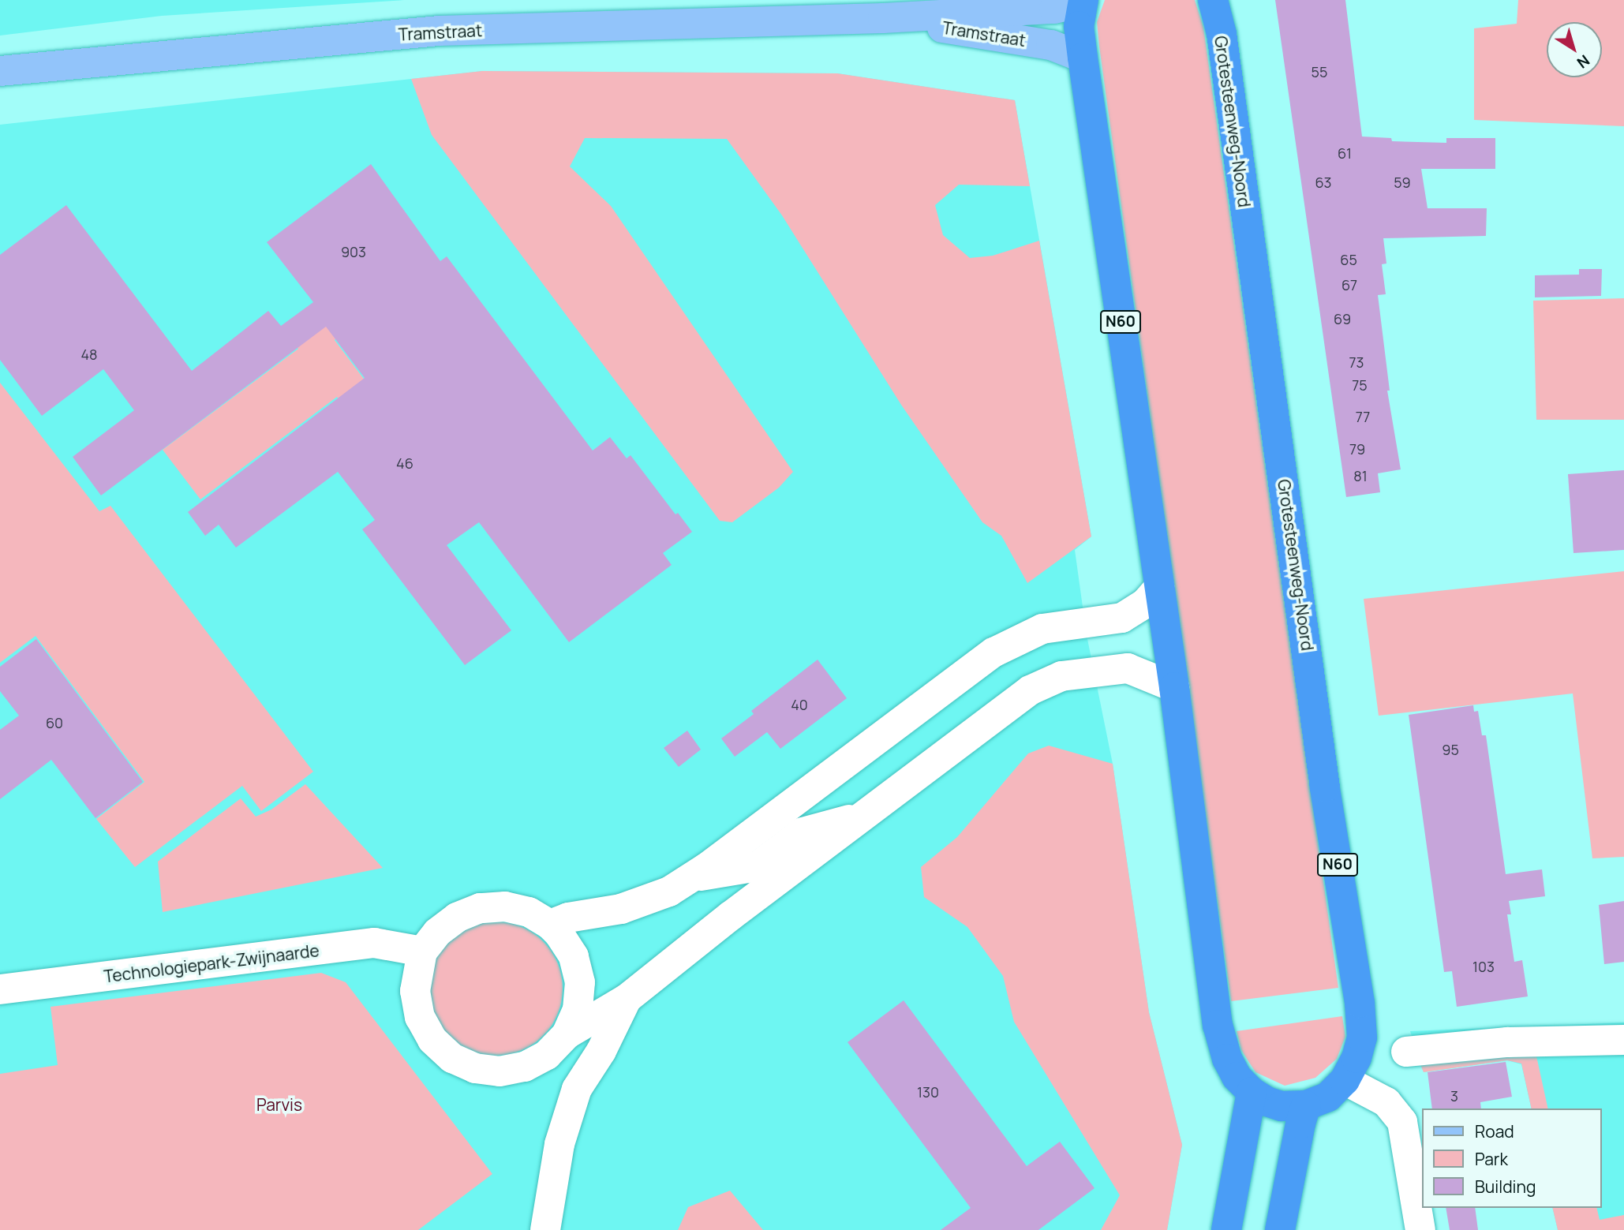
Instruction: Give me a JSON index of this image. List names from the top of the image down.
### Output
{
  "streets": {
    "highway": ["Grotesteenweg-Noord", "N60"],
    "main road": ["Tramstraat"],
    "street": ["Technologiepark-Zwijnaarde"]
  },
  "crossings": [
    ["Tramstraat", "Grotesteenweg-Noord"]
  ],
  "parks": ["Parvis"],
  "house_numbers": [
    "55",
    "61",
    "63",
    "59",
    "903",
    "65",
    "67",
    "69",
    "48",
    "73",
    "75",
    "77",
    "79",
    "46",
    "81",
    "40",
    "60",
    "95",
    "103",
    "130",
    "3"
  ],
  "legend": ["Road", "Park", "Building"],
  "north": "bottom right"
}
